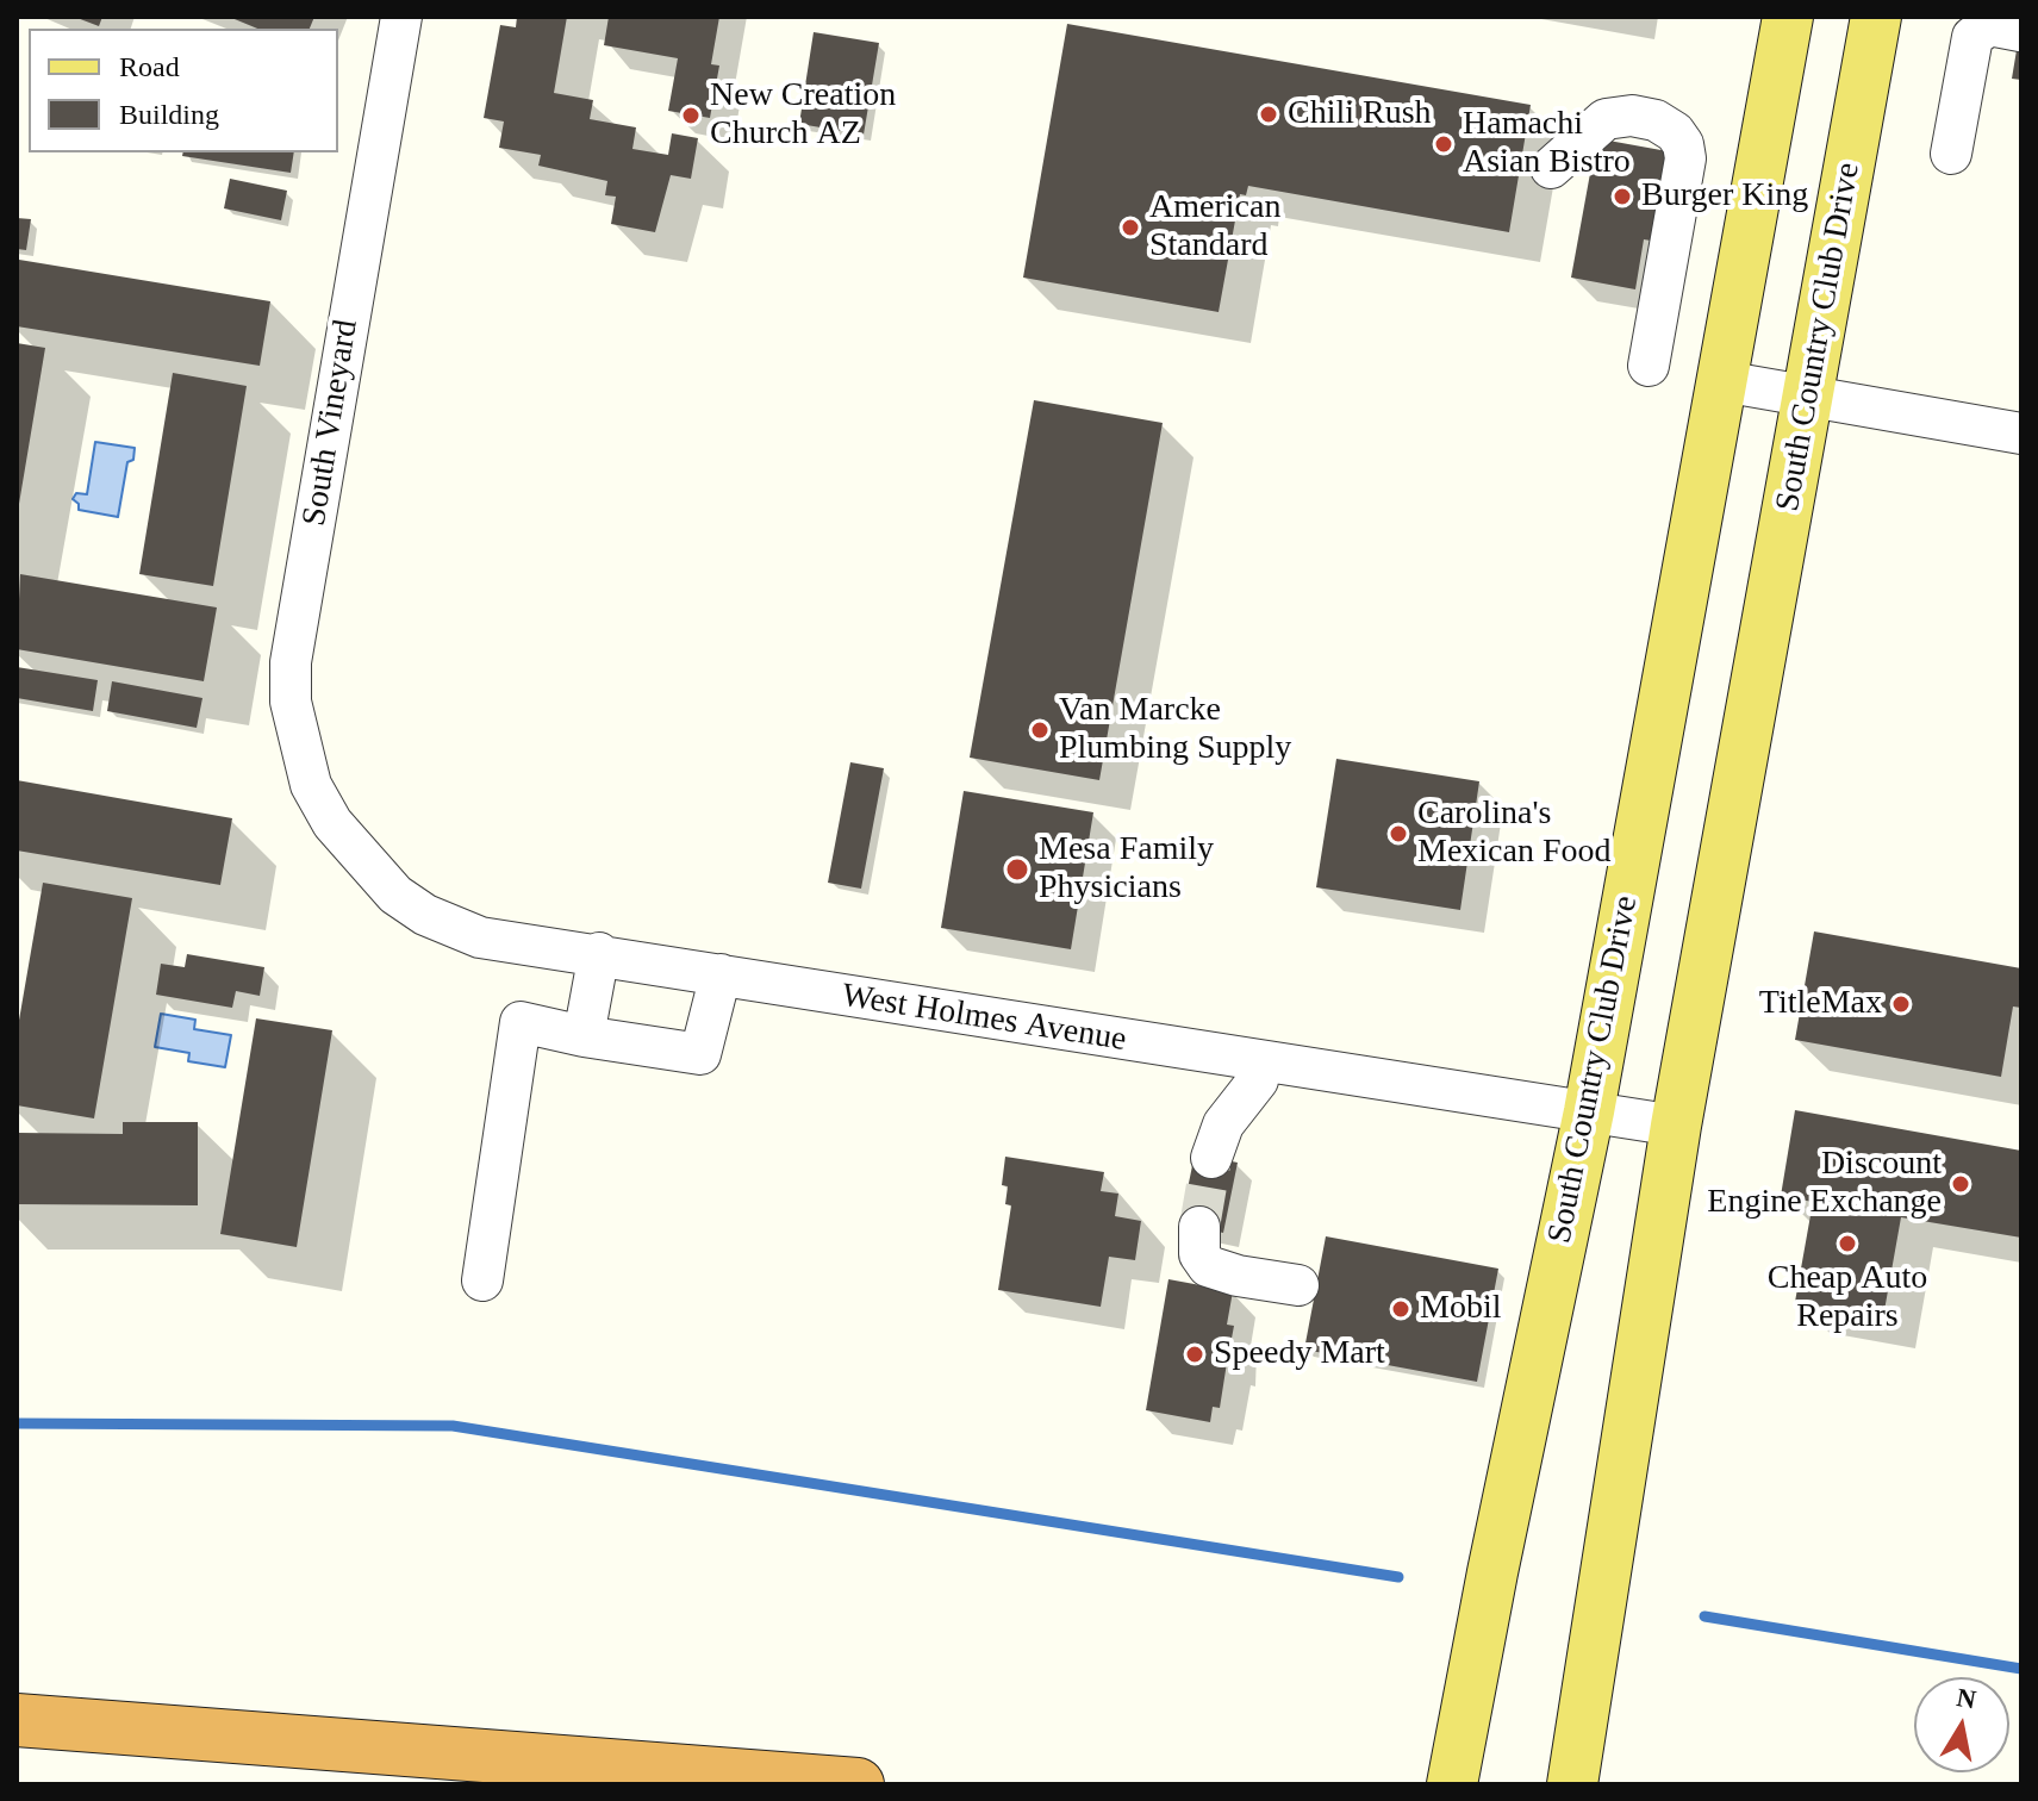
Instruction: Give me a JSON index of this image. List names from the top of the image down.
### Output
{
  "streets": {
    "main road": ["South Country Club Drive"],
    "street": ["South Vineyard", "West Holmes Avenue"]
  },
  "crossings": [
    ["South Country Club Drive", "West Holmes Avenue"],
    ["South Vineyard", "West Holmes Avenue"]
  ],
  "places": [
    "Chili Rush",
    "New Creation Church AZ",
    "Hamachi Asian Bistro",
    "Burger King",
    "American Standard",
    "Van Marcke Plumbing Supply",
    "Carolina's Mexican Food",
    "Mesa Family Physicians",
    "TitleMax",
    "Discount Engine Exchange",
    "Cheap Auto Repairs",
    "Mobil",
    "Speedy Mart"
  ],
  "legend": ["Road", "Building"],
  "north": "top"
}
